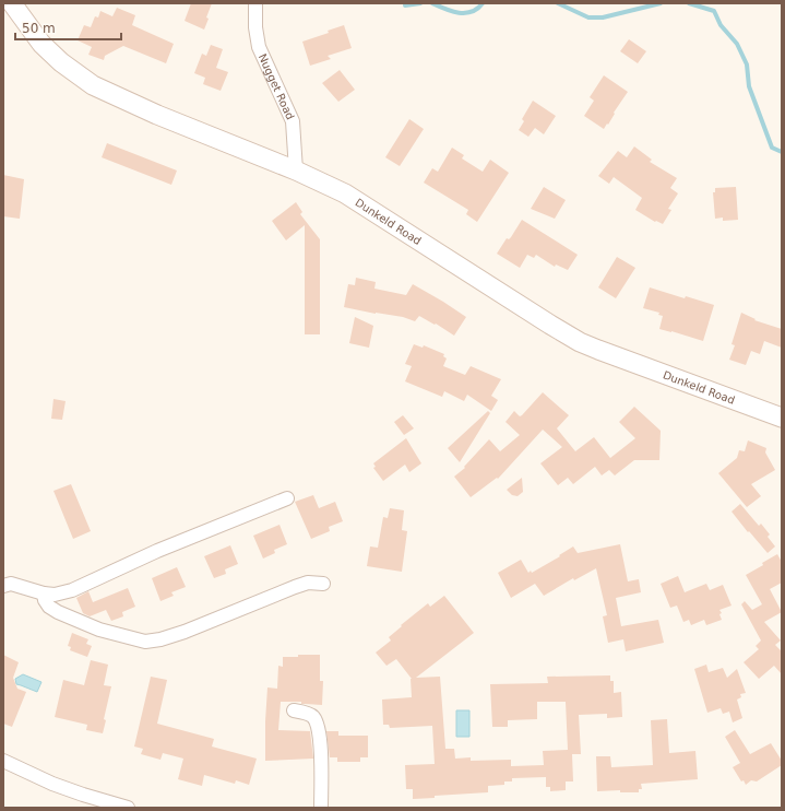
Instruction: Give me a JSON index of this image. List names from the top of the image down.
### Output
{
  "streets": {
    "main road": ["Dunkeld Road"],
    "street": ["Nugget Road"]
  },
  "crossings": [
    ["Nugget Road", "Dunkeld Road"]
  ],
  "scale_bar": "50 m"
}
